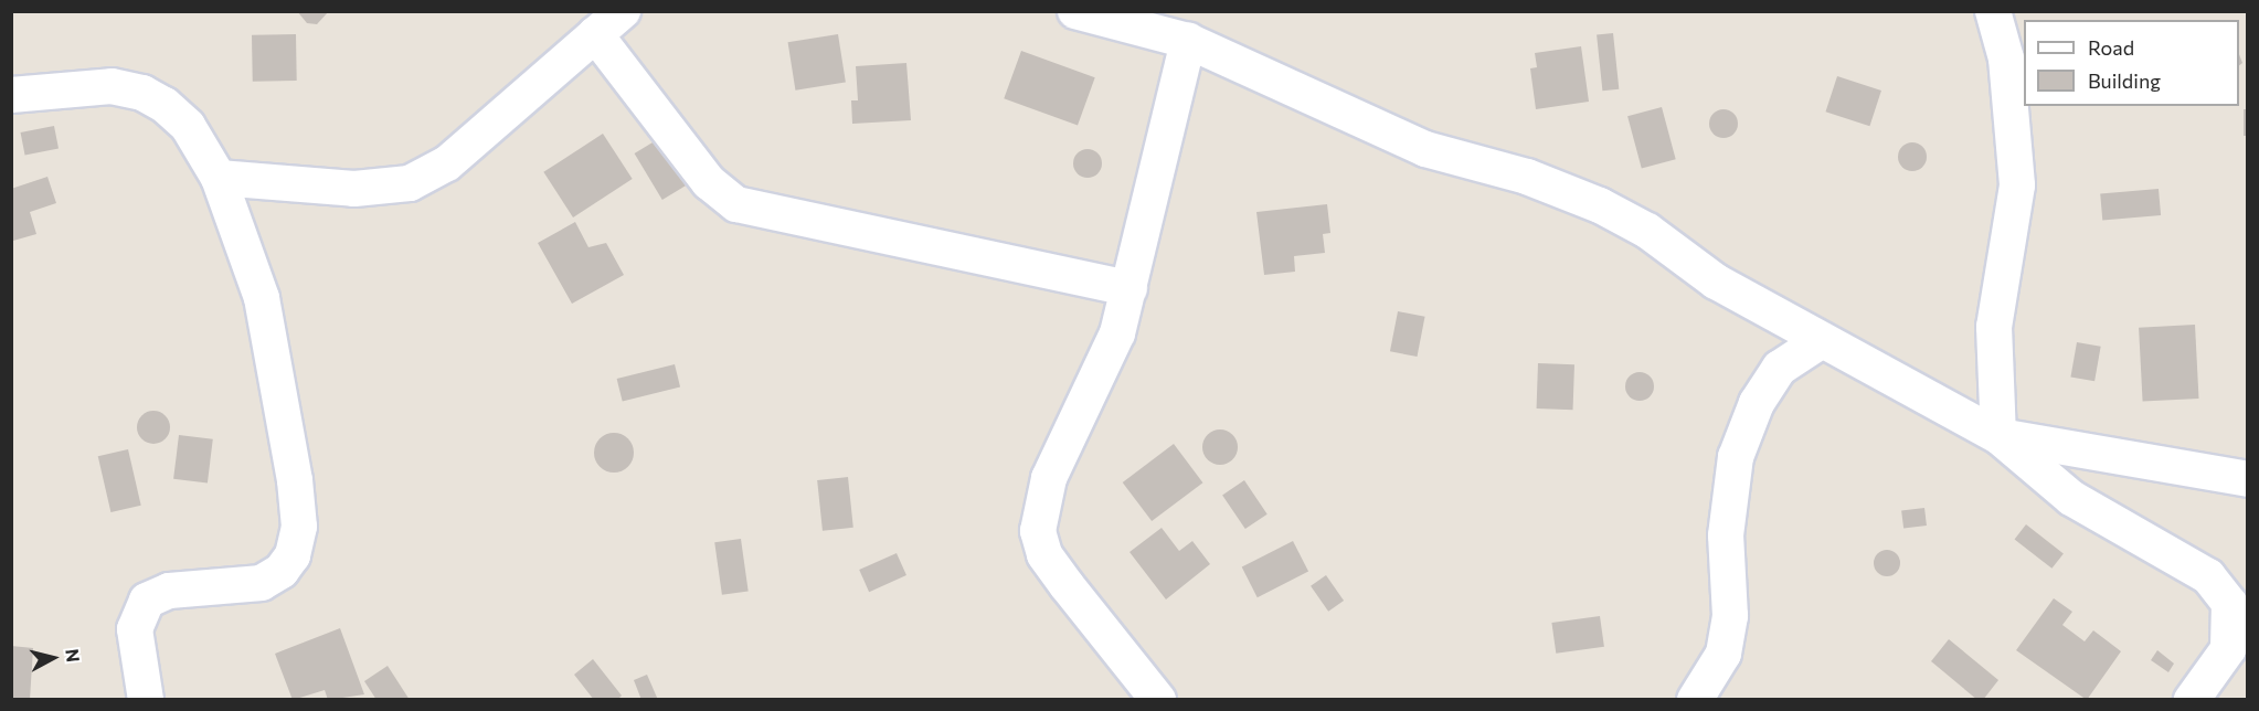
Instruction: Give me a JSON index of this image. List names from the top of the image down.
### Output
{
  "legend": ["Road", "Building"],
  "north": "right"
}
